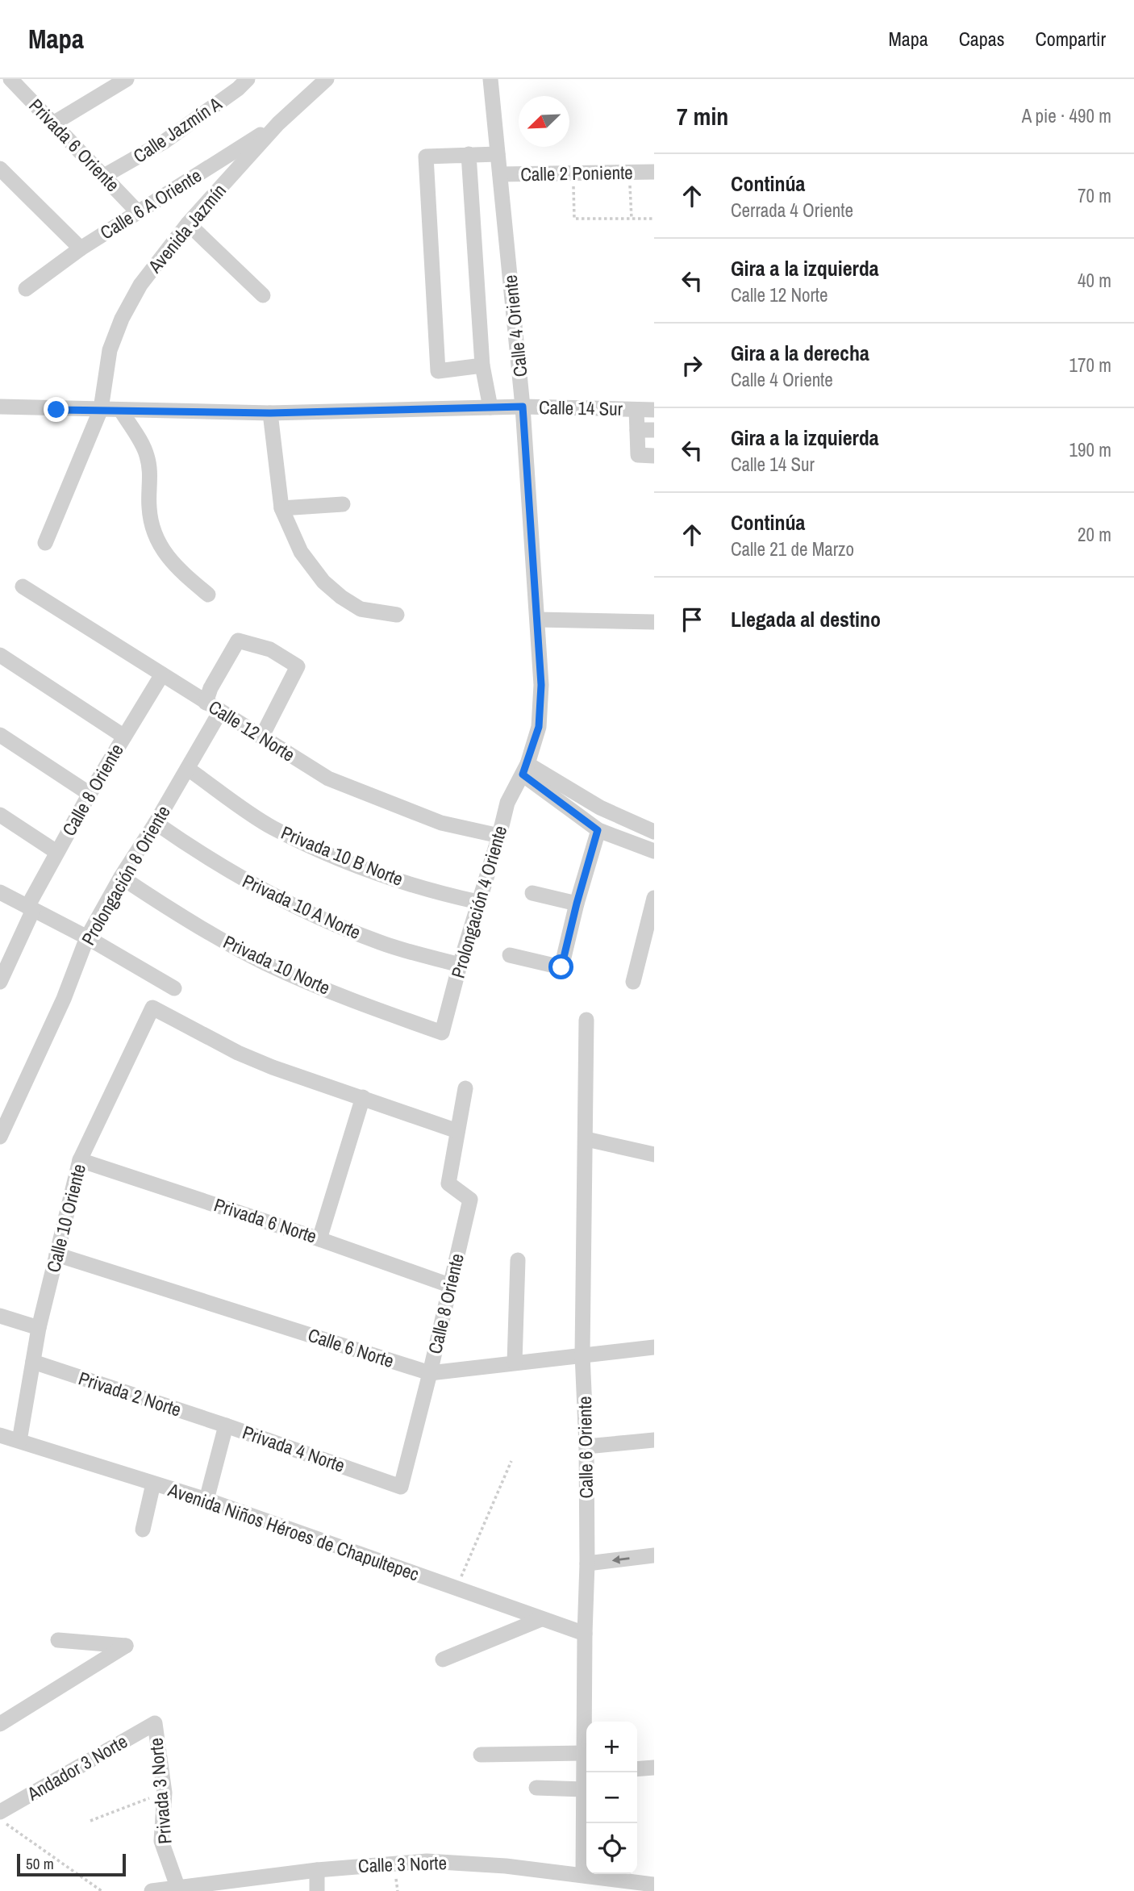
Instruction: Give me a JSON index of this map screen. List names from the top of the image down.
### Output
{
  "streets": {
    "street": [
      "Calle Jazmín A",
      "Privada 6 Oriente",
      "Calle 2 Poniente",
      "Calle 6 A Oriente",
      "Avenida Jazmín",
      "Calle 4 Oriente",
      "Calle 14 Sur",
      "Calle 12 Norte",
      "Calle 8 Oriente",
      "Privada 10 B Norte",
      "Prolongación 8 Oriente",
      "Prolongación 4 Oriente",
      "Privada 10 A Norte",
      "Privada 10 Norte",
      "Calle 10 Oriente",
      "Privada 6 Norte",
      "Calle 6 Norte",
      "Privada 2 Norte",
      "Calle 6 Oriente",
      "Privada 4 Norte",
      "Avenida Niños Héroes de Chapultepec",
      "Andador 3 Norte",
      "Privada 3 Norte",
      "Calle 3 Norte"
    ]
  },
  "crossings": [
    ["Calle Jazmín A", "Privada 6 Oriente"],
    ["Privada 6 Oriente", "Calle 6 A Oriente"],
    ["Calle 2 Poniente", "Calle 4 Oriente"],
    ["Calle 6 A Oriente", "Avenida Jazmín"],
    ["Avenida Jazmín", "Calle 14 Sur"],
    ["Calle 4 Oriente", "Calle 14 Sur"],
    ["Calle 4 Oriente", "Prolongación 4 Oriente"],
    ["Calle 12 Norte", "Calle 8 Oriente"],
    ["Calle 12 Norte", "Prolongación 8 Oriente"],
    ["Calle 12 Norte", "Prolongación 4 Oriente"],
    ["Calle 8 Oriente", "Privada 6 Norte"],
    ["Calle 8 Oriente", "Calle 6 Norte"],
    ["Calle 8 Oriente", "Privada 4 Norte"],
    ["Privada 10 B Norte", "Prolongación 8 Oriente"],
    ["Privada 10 B Norte", "Prolongación 4 Oriente"],
    ["Prolongación 8 Oriente", "Privada 10 A Norte"],
    ["Prolongación 8 Oriente", "Privada 10 Norte"],
    ["Prolongación 4 Oriente", "Privada 10 A Norte"],
    ["Prolongación 4 Oriente", "Privada 10 Norte"],
    ["Calle 10 Oriente", "Privada 6 Norte"],
    ["Calle 10 Oriente", "Calle 6 Norte"],
    ["Calle 10 Oriente", "Privada 2 Norte"],
    ["Calle 10 Oriente", "Avenida Niños Héroes de Chapultepec"],
    ["Calle 6 Norte", "Calle 6 Oriente"],
    ["Privada 2 Norte", "Privada 4 Norte"],
    ["Calle 6 Oriente", "Avenida Niños Héroes de Chapultepec"],
    ["Calle 6 Oriente", "Calle 3 Norte"],
    ["Privada 4 Norte", "Avenida Niños Héroes de Chapultepec"],
    ["Andador 3 Norte", "Privada 3 Norte"],
    ["Privada 3 Norte", "Calle 3 Norte"]
  ],
  "scale_bar": "50 m",
  "north": "bottom left",
  "page": {
    "header": "Mapa",
    "nav": ["Mapa", "Capas", "Compartir"],
    "heading": ["7 min", "A pie · 490 m"],
    "list": [
      ["Continúa", "Cerrada 4 Oriente", "70 m"],
      ["Gira a la izquierda", "Calle 12 Norte", "40 m"],
      ["Gira a la derecha", "Calle 4 Oriente", "170 m"],
      ["Gira a la izquierda", "Calle 14 Sur", "190 m"],
      ["Continúa", "Calle 21 de Marzo", "20 m"],
      "Llegada al destino"
    ],
    "map_buttons": ["+", "−"],
    "scale": "50 m"
  }
}
